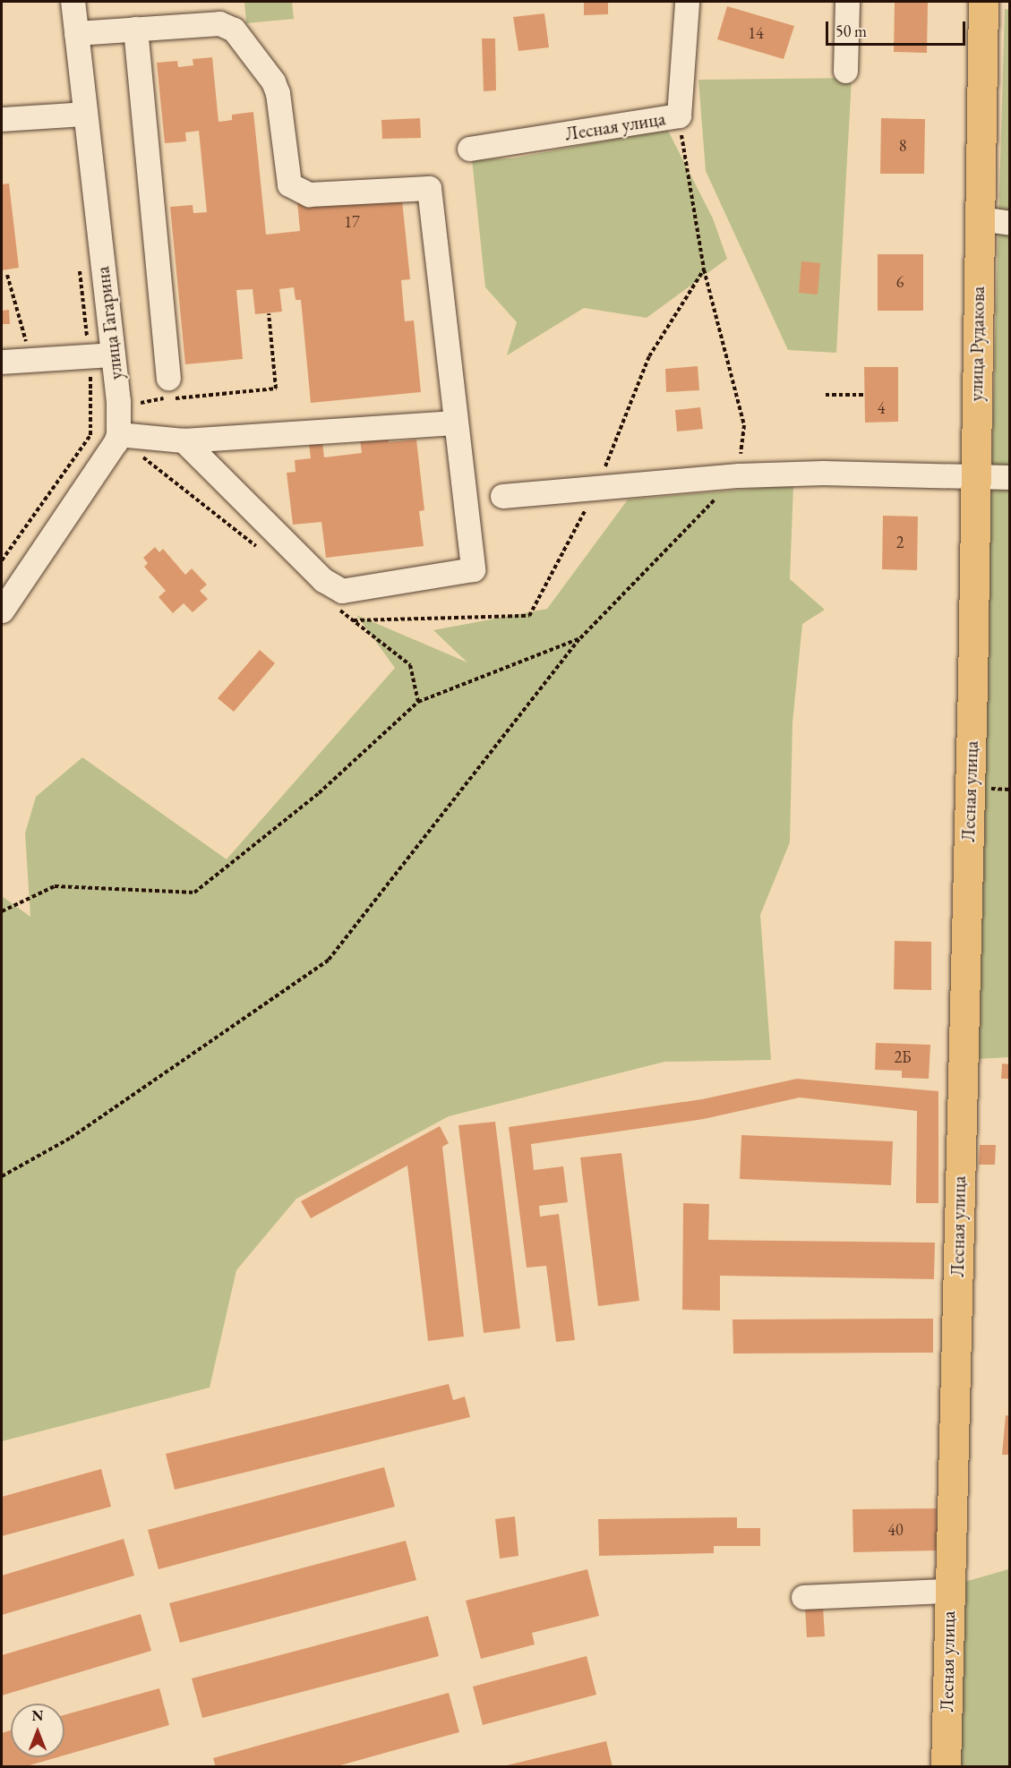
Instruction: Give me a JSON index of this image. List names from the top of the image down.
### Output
{
  "streets": {
    "main road": ["Лесная улица", "улица Рудакова"],
    "street": ["улица Гагарина"]
  },
  "crossings": [
    ["Лесная улица", "улица Рудакова"]
  ],
  "house_numbers": [
    "14",
    "8",
    "17",
    "6",
    "4",
    "2",
    "2Б",
    "40"
  ],
  "scale_bar": "50 m",
  "north": "top"
}
